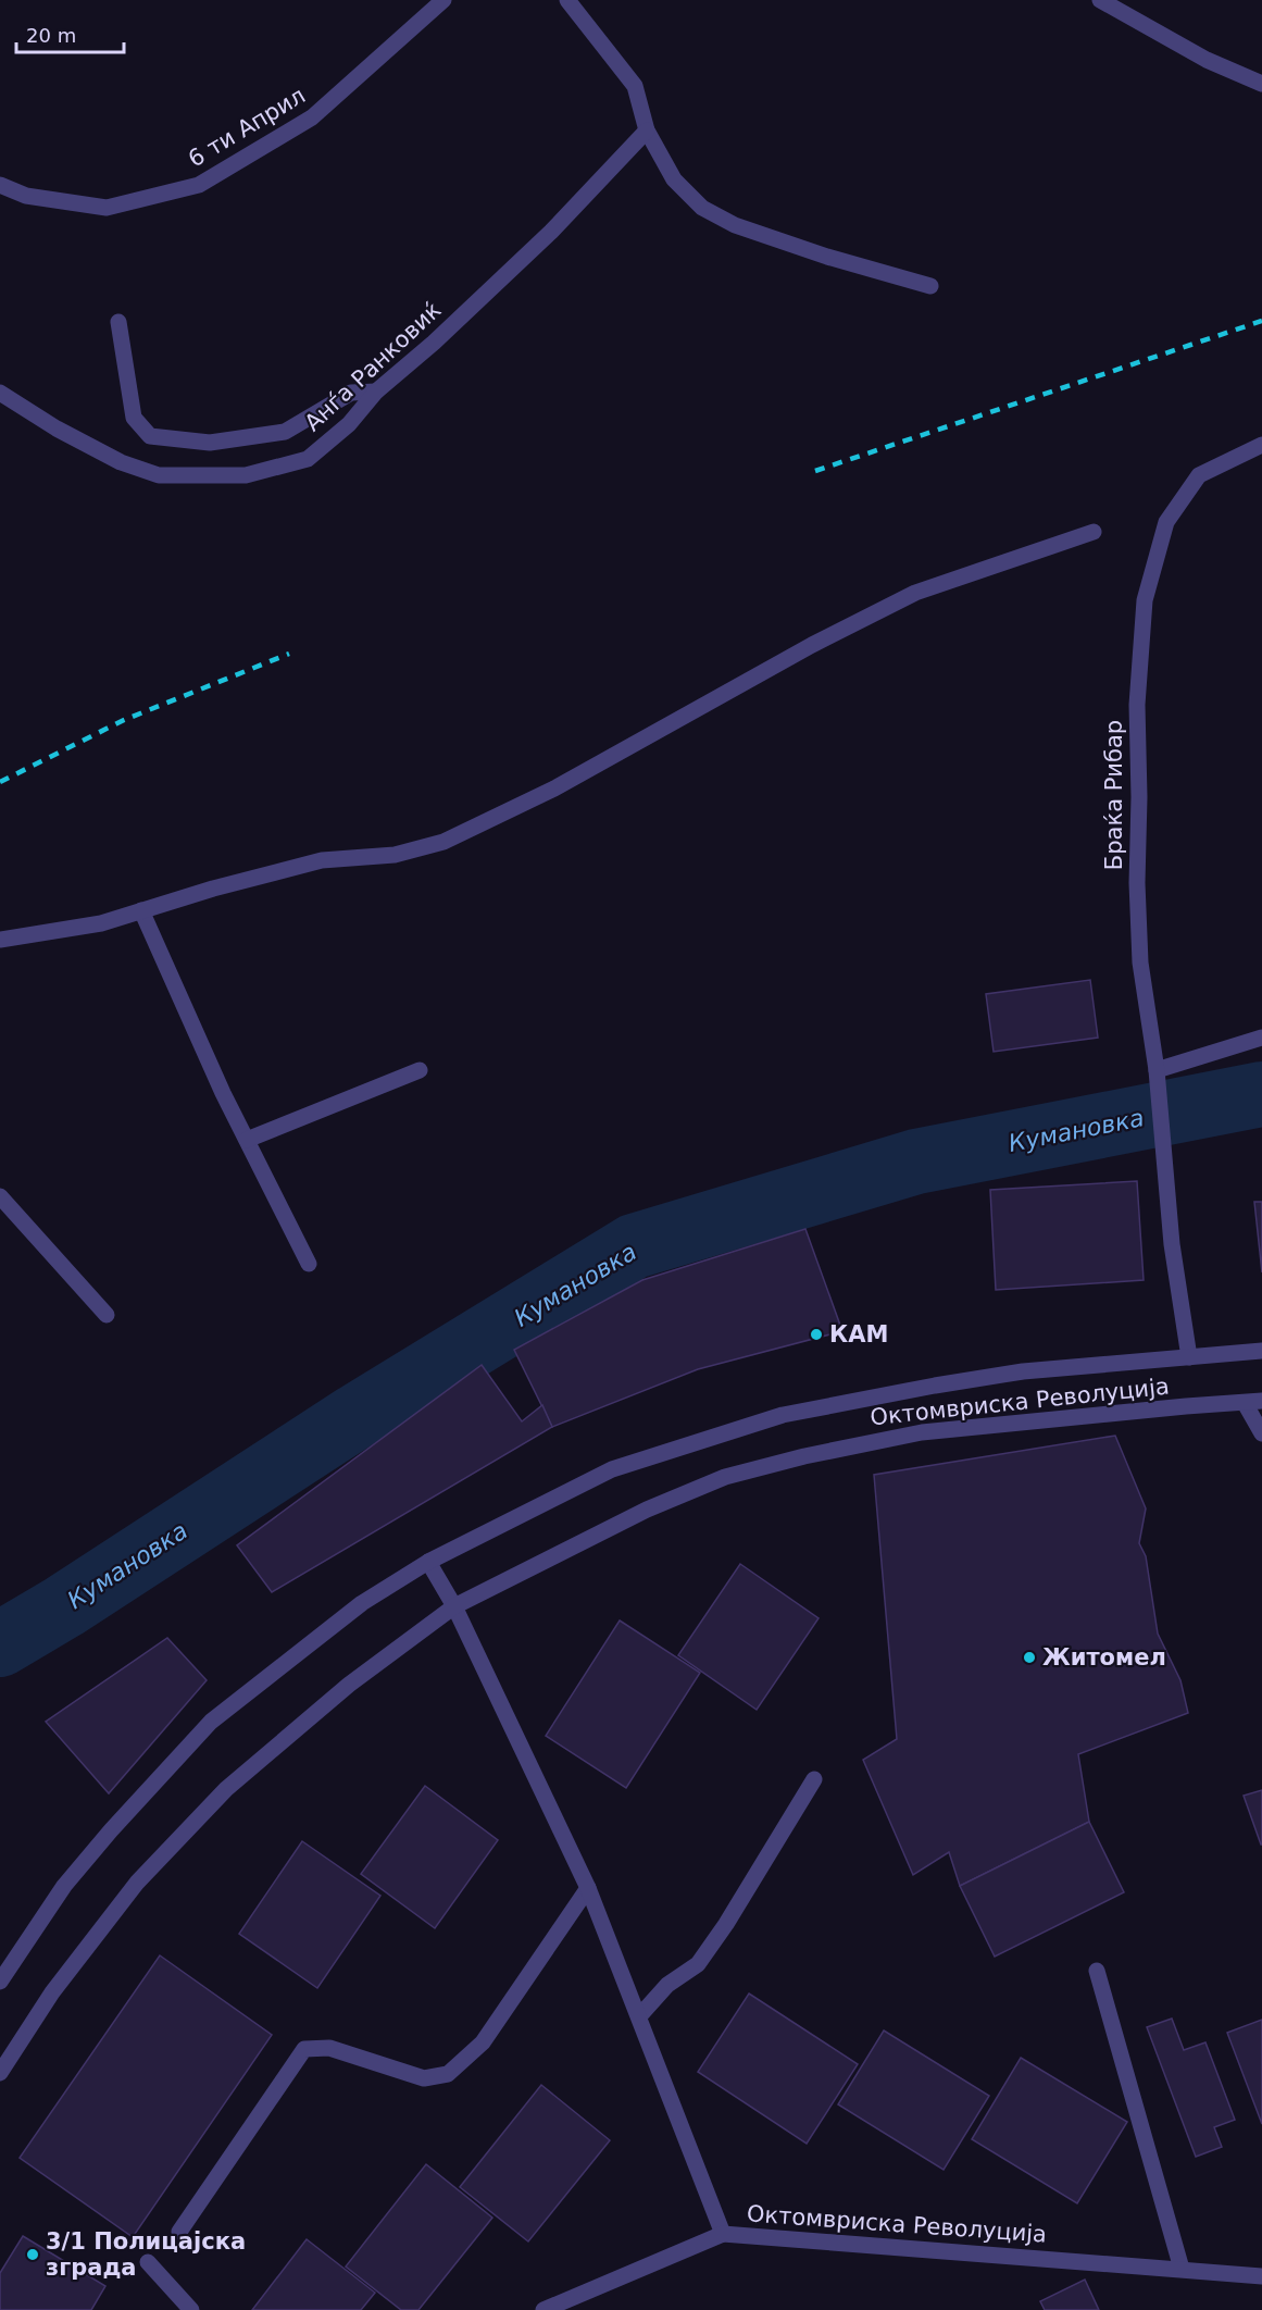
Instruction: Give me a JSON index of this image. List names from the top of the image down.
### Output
{
  "streets": {
    "street": [
      "6 ти Април",
      "Анѓа Ранковиќ",
      "Браќа Рибар",
      "Октомвриска Револуција"
    ]
  },
  "crossings": [
    ["Браќа Рибар", "Октомвриска Револуција"]
  ],
  "water": ["Кумановка"],
  "places": ["КАМ", "Житомел", "3/1 Полицајска зграда"],
  "scale_bar": "20 m"
}
